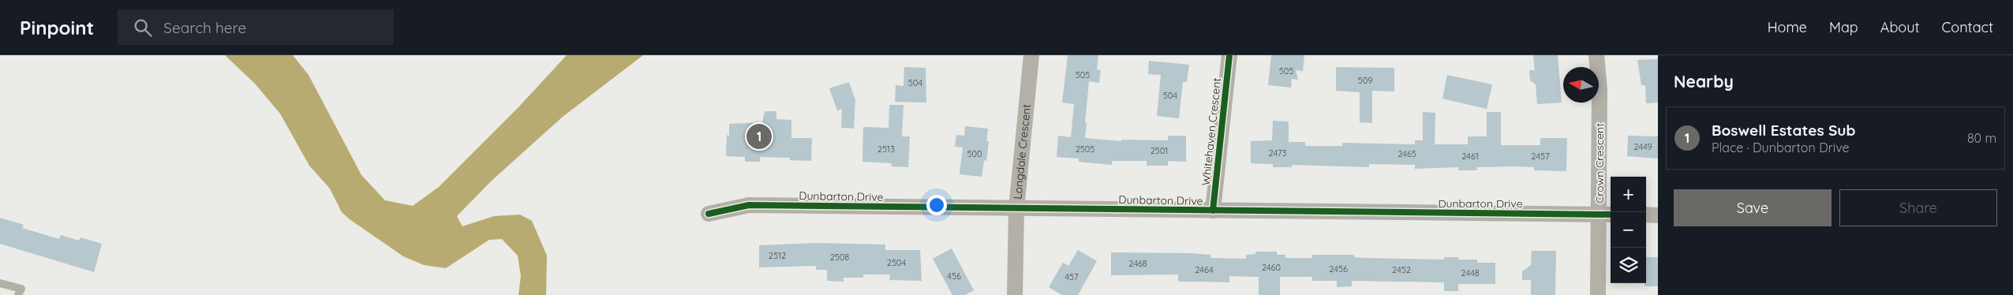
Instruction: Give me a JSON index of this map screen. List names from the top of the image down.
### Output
{
  "streets": {
    "street": [
      "Whitehaven Crescent",
      "Longdale Crescent",
      "Crown Crescent",
      "Dunbarton Drive"
    ]
  },
  "crossings": [
    ["Whitehaven Crescent", "Dunbarton Drive"],
    ["Longdale Crescent", "Dunbarton Drive"],
    ["Crown Crescent", "Dunbarton Drive"]
  ],
  "house_numbers": [
    "505",
    "505",
    "509",
    "504",
    "504",
    "2449",
    "2513",
    "2505",
    "2501",
    "2473",
    "500",
    "2465",
    "2461",
    "2457",
    "2512",
    "2508",
    "2504",
    "2468",
    "2460",
    "2456",
    "2464",
    "2452",
    "2448",
    "456",
    "457"
  ],
  "north": "left",
  "page": {
    "header": "Pinpoint",
    "search": "Search here",
    "nav": [
      "Home",
      "Map",
      "About",
      "Contact"
    ],
    "heading": "Nearby",
    "list": [
      {
        "mark": "1",
        "name": "Boswell Estates Sub",
        "note": "Place · Dunbarton Drive",
        "value": "80 m"
      }
    ],
    "pins": "1",
    "map_buttons": ["+", "−"],
    "buttons": ["Save", "Share"]
  }
}
